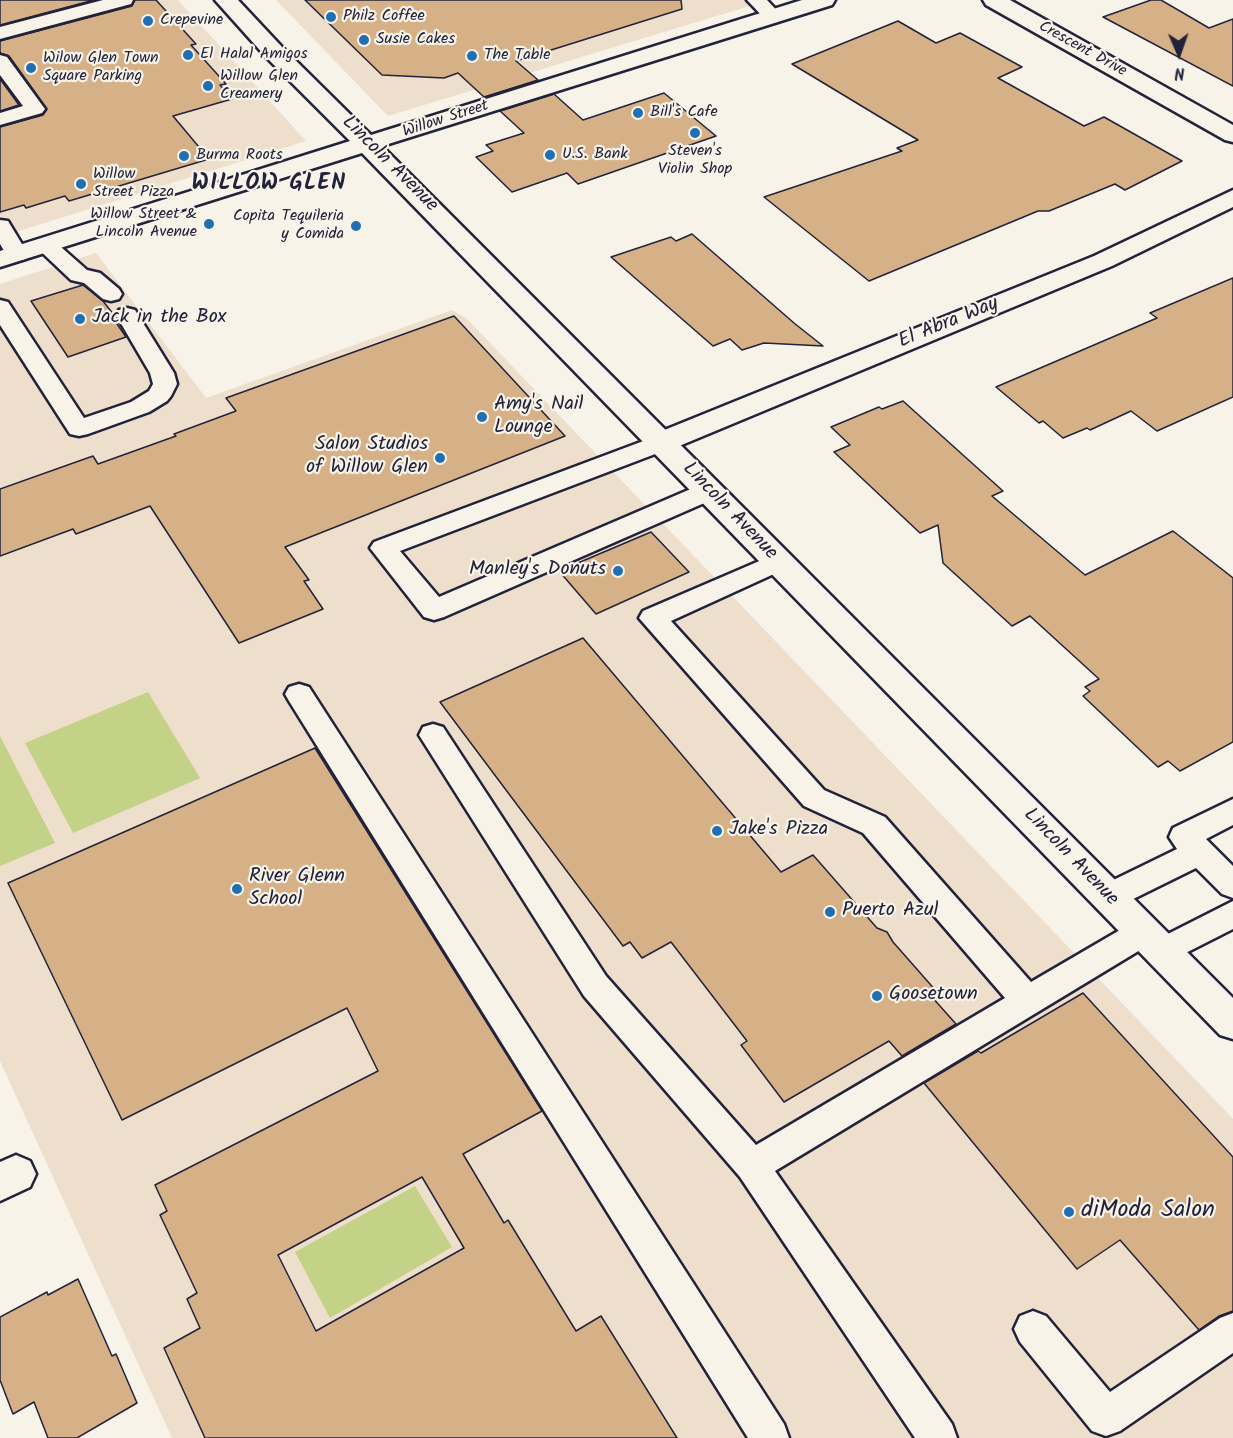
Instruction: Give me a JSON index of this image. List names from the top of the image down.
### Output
{
  "streets": {
    "main road": [
      "Crescent Drive",
      "Willow Street",
      "Lincoln Avenue",
      "El Abra Way"
    ]
  },
  "crossings": [
    ["Willow Street", "Lincoln Avenue"],
    ["Lincoln Avenue", "El Abra Way"]
  ],
  "districts": ["WILLOW GLEN"],
  "places": [
    "Philz Coffee",
    "Crepevine",
    "Susie Cakes",
    "El Halal Amigos",
    "The Table",
    "Wilow Glen Town Square Parking",
    "Willow Glen Creamery",
    "Bill's Cafe",
    "Steven's Violin Shop",
    "U.S. Bank",
    "Burma Roots",
    "Willow Street Pizza",
    "Willow Street & Lincoln Avenue",
    "Copita Tequileria y Comida",
    "Jack in the Box",
    "Amy's Nail Lounge",
    "Salon Studios of Willow Glen",
    "Manley's Donuts",
    "Jake's Pizza",
    "River Glenn School",
    "Puerto Azul",
    "Goosetown",
    "diModa Salon"
  ],
  "north": "bottom"
}
